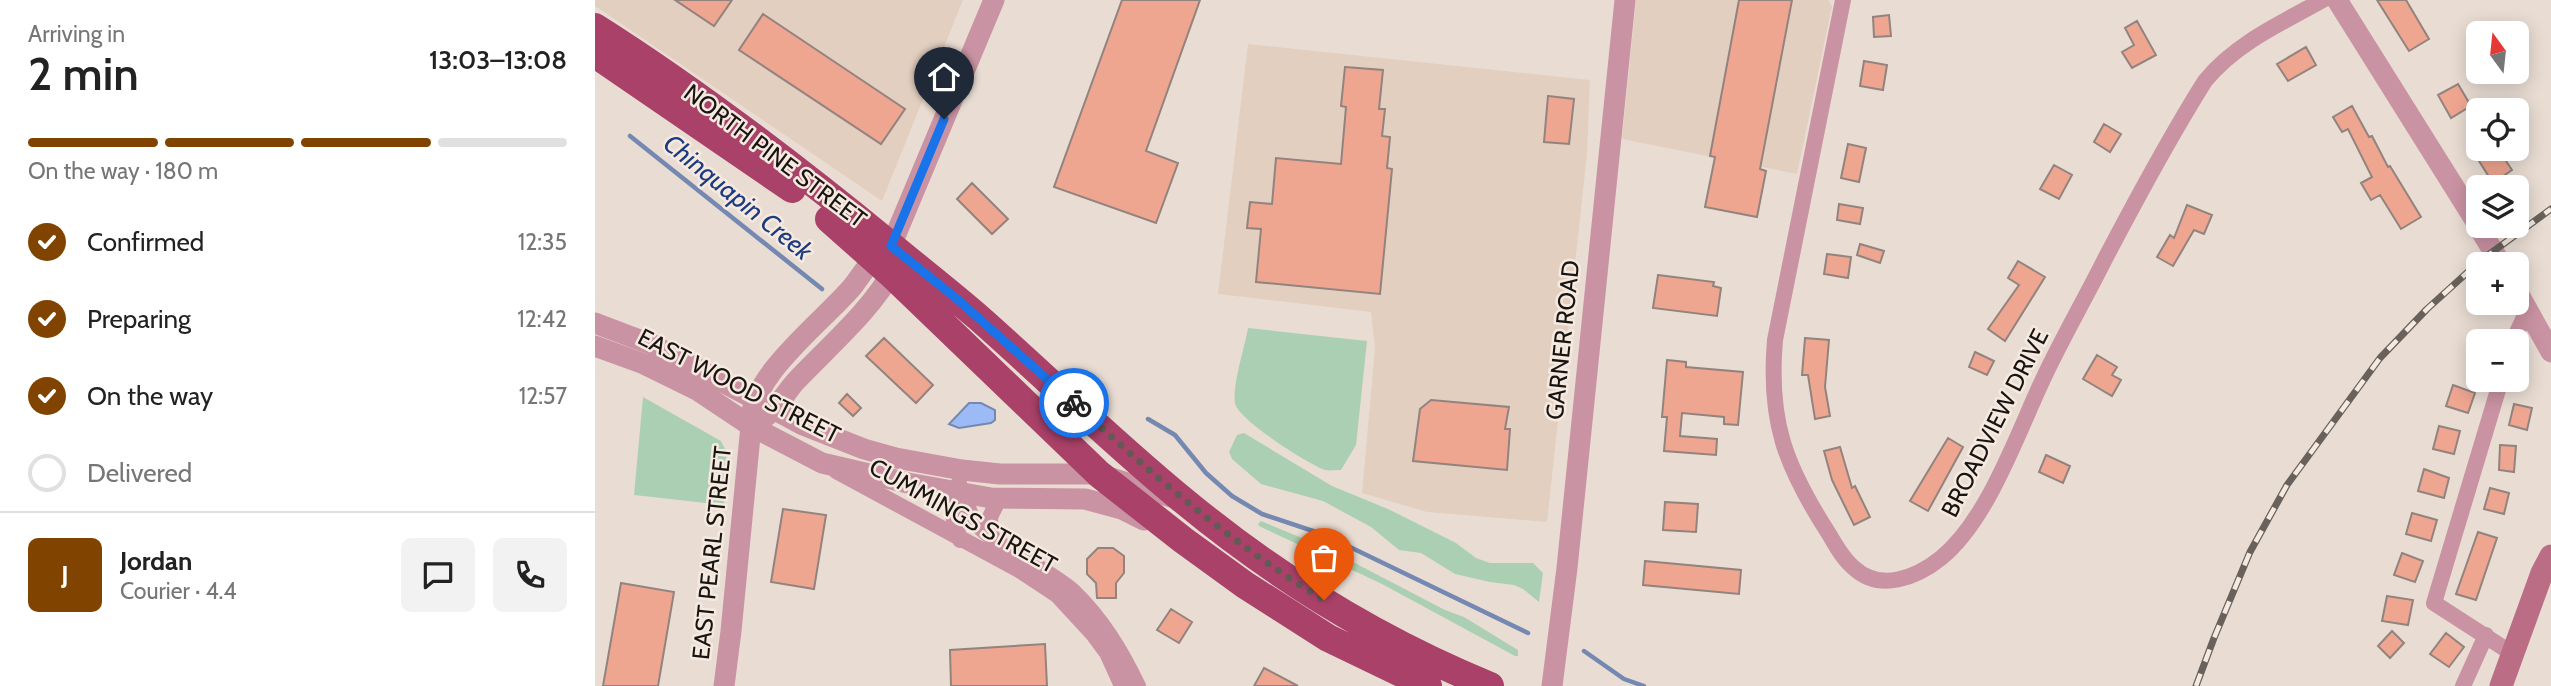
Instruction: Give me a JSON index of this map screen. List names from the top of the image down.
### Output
{
  "streets": {
    "highway": ["NORTH PINE STREET"],
    "street": [
      "GARNER ROAD",
      "EAST WOOD STREET",
      "BROADVIEW DRIVE",
      "CUMMINGS STREET",
      "EAST PEARL STREET"
    ]
  },
  "crossings": [
    ["NORTH PINE STREET", "EAST WOOD STREET"],
    ["NORTH PINE STREET", "EAST PEARL STREET"],
    ["EAST WOOD STREET", "CUMMINGS STREET"],
    ["EAST WOOD STREET", "EAST PEARL STREET"]
  ],
  "water": ["Chinquapin Creek"],
  "north": "top",
  "page": {
    "heading": ["2 min", "Arriving in", "13:03–13:08"],
    "panel": ["Jordan", "Courier · 4.4"],
    "map_buttons": ["+", "−"],
    "bar": "On the way · 180 m",
    "list": [
      ["Confirmed", "12:35"],
      ["Preparing", "12:42"],
      ["On the way", "12:57"],
      "Delivered"
    ],
    "round": "J"
  }
}
